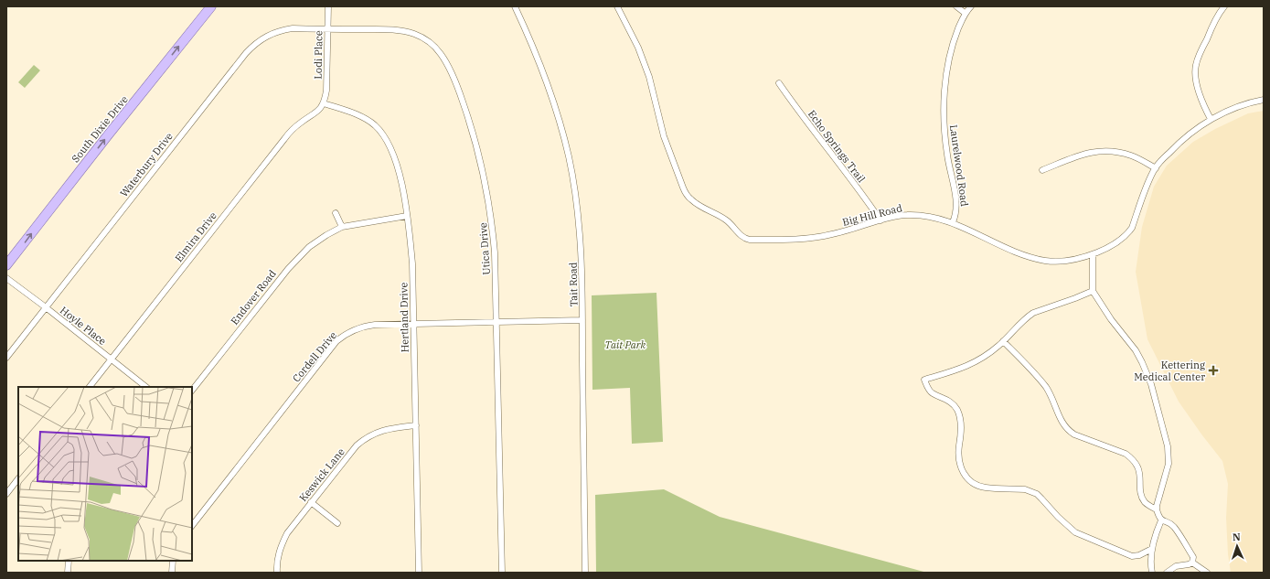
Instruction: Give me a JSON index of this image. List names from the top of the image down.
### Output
{
  "streets": {
    "main road": ["South Dixie Drive"],
    "street": [
      "Lodi Place",
      "Echo Springs Trail",
      "Waterbury Drive",
      "Laurelwood Road",
      "Big Hill Road",
      "Elmira Drive",
      "Utica Drive",
      "Tait Road",
      "Endover Road",
      "Hertland Drive",
      "Hoyle Place",
      "Cordell Drive",
      "Keswick Lane"
    ]
  },
  "crossings": [
    ["Lodi Place", "Waterbury Drive"],
    ["Lodi Place", "Elmira Drive"],
    ["Lodi Place", "Utica Drive"],
    ["Lodi Place", "Hertland Drive"],
    ["Echo Springs Trail", "Big Hill Road"],
    ["Waterbury Drive", "Utica Drive"],
    ["Waterbury Drive", "Hoyle Place"],
    ["Laurelwood Road", "Big Hill Road"],
    ["Elmira Drive", "Hertland Drive"],
    ["Elmira Drive", "Hoyle Place"],
    ["Utica Drive", "Cordell Drive"],
    ["Tait Road", "Cordell Drive"],
    ["Endover Road", "Hertland Drive"],
    ["Hertland Drive", "Cordell Drive"],
    ["Hertland Drive", "Keswick Lane"]
  ],
  "one_way": ["South Dixie Drive"],
  "parks": ["Tait Park"],
  "places": {
    "health": ["Kettering Medical Center"]
  },
  "north": "top"
}
